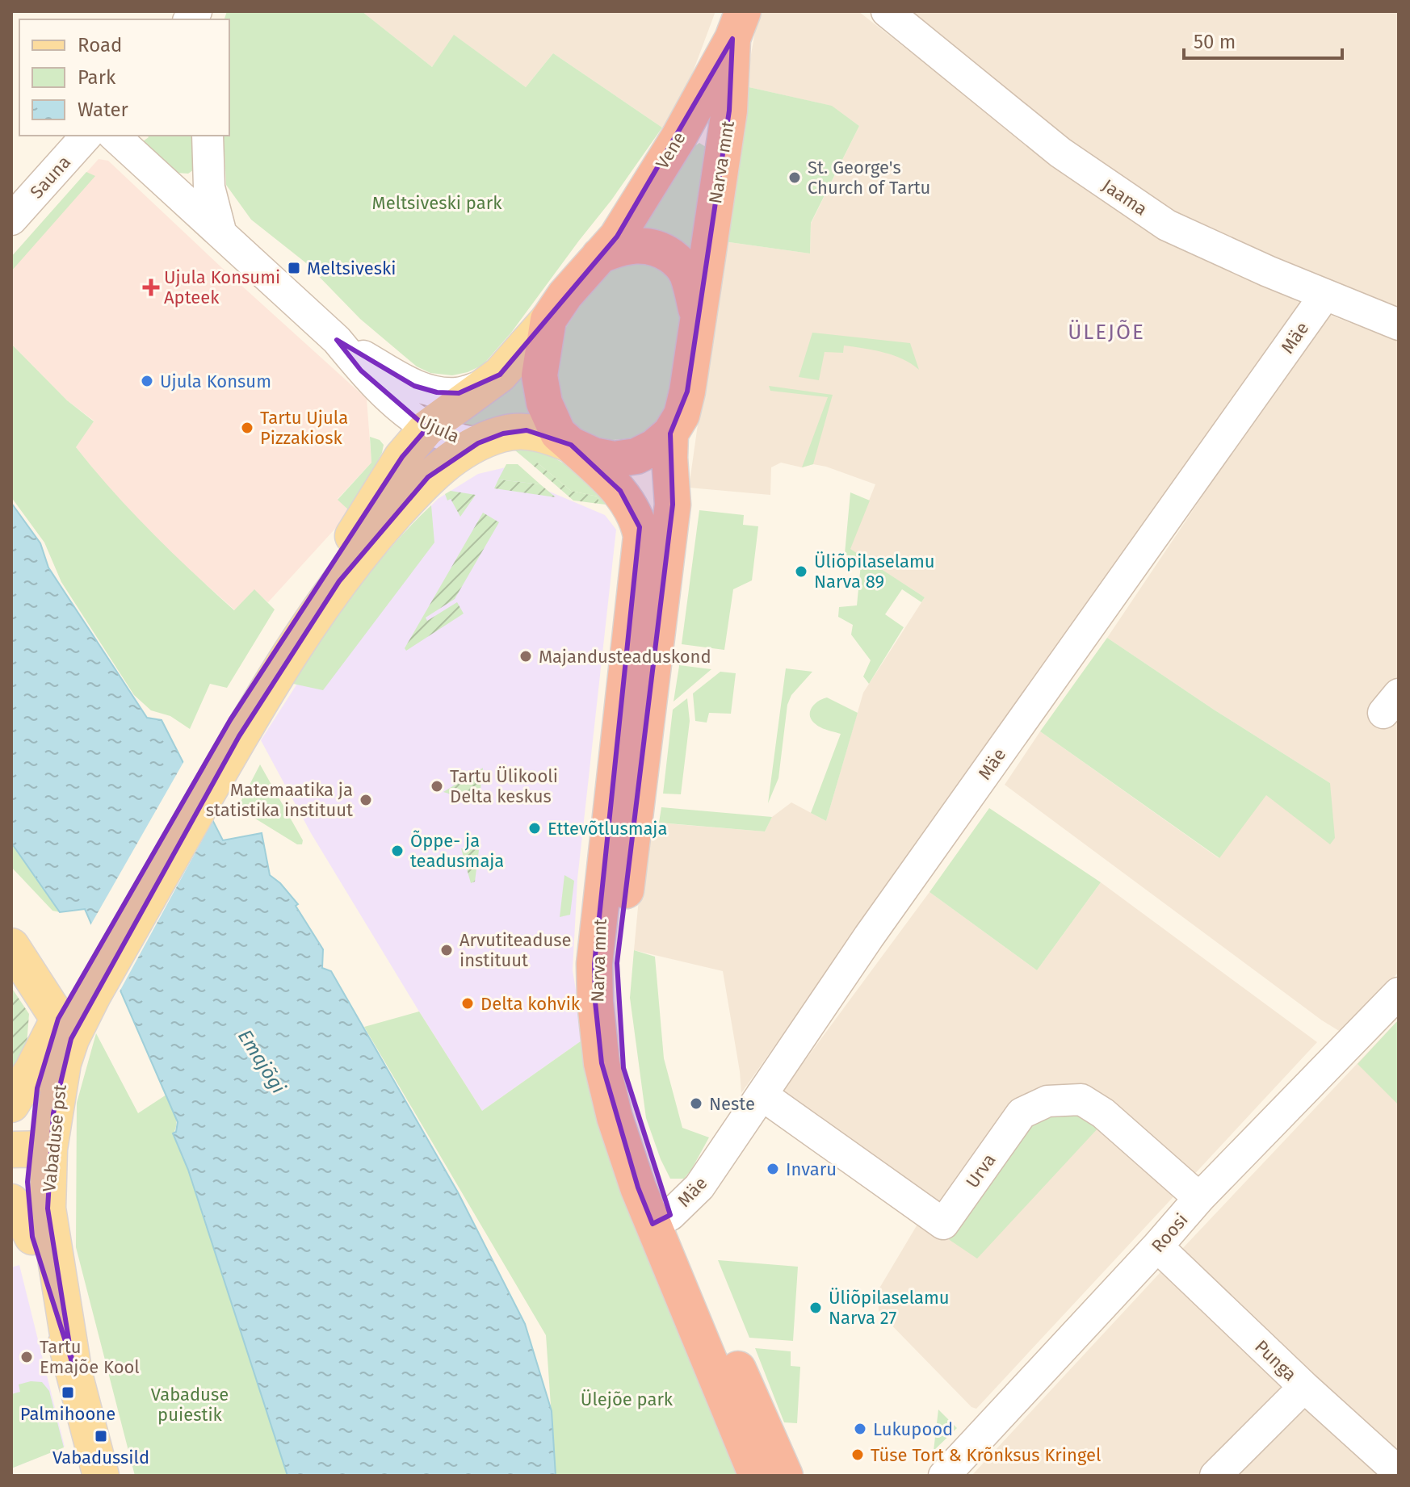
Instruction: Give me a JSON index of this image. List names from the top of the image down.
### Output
{
  "streets": {
    "highway": ["Vene", "Narva mnt"],
    "main road": ["Ujula", "Vabaduse pst"],
    "street": [
      "Sauna",
      "Jaama",
      "Mäe",
      "Urva",
      "Roosi",
      "Punga"
    ]
  },
  "crossings": [
    ["Vene", "Narva mnt"],
    ["Vene", "Ujula"],
    ["Narva mnt", "Mäe"],
    ["Narva mnt", "Ujula"],
    ["Jaama", "Mäe"],
    ["Mäe", "Urva"],
    ["Urva", "Roosi"],
    ["Roosi", "Punga"]
  ],
  "districts": ["ÜLEJÕE"],
  "water": ["Emajõgi"],
  "parks": ["Meltsiveski park", "Vabaduse puiestik", "Ülejõe park"],
  "places": {
    "other": [
      "St. George's Church of Tartu",
      "Ujula Konsum",
      "Tartu Ujula Pizzakiosk",
      "Üliõpilaselamu Narva 89",
      "Majandusteaduskond",
      "Tartu Ülikooli Delta keskus",
      "Matemaatika ja statistika instituut",
      "Ettevõtlusmaja",
      "Õppe- ja teadusmaja",
      "Arvutiteaduse instituut",
      "Delta kohvik",
      "Neste",
      "Invaru",
      "Üliõpilaselamu Narva 27",
      "Tartu Emajõe Kool",
      "Lukupood",
      "Tüse Tort & Krõnksus Kringel"
    ],
    "transit": ["Meltsiveski", "Palmihoone", "Vabadussild"],
    "health": ["Ujula Konsumi Apteek"]
  },
  "legend": ["Road", "Park", "Water"],
  "scale_bar": "50 m"
}
